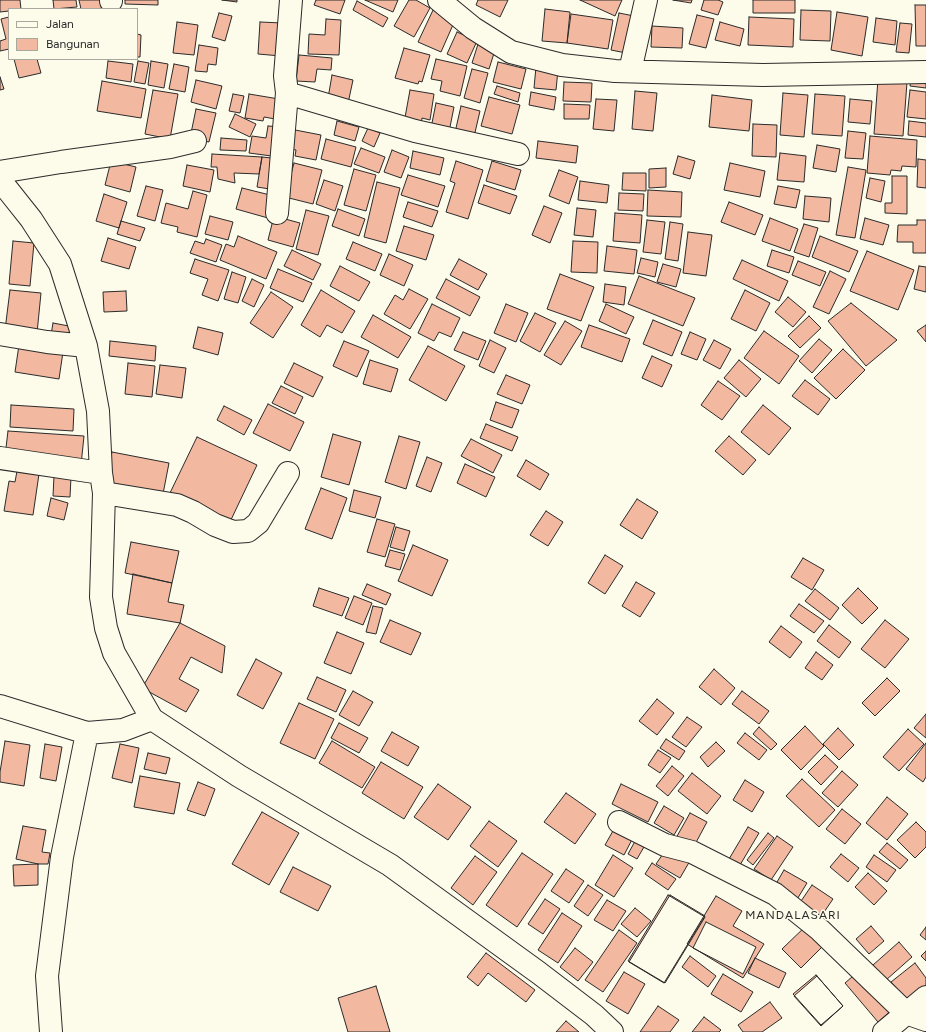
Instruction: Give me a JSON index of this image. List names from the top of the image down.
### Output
{
  "districts": ["MANDALASARI"],
  "legend": ["Jalan", "Bangunan"]
}
